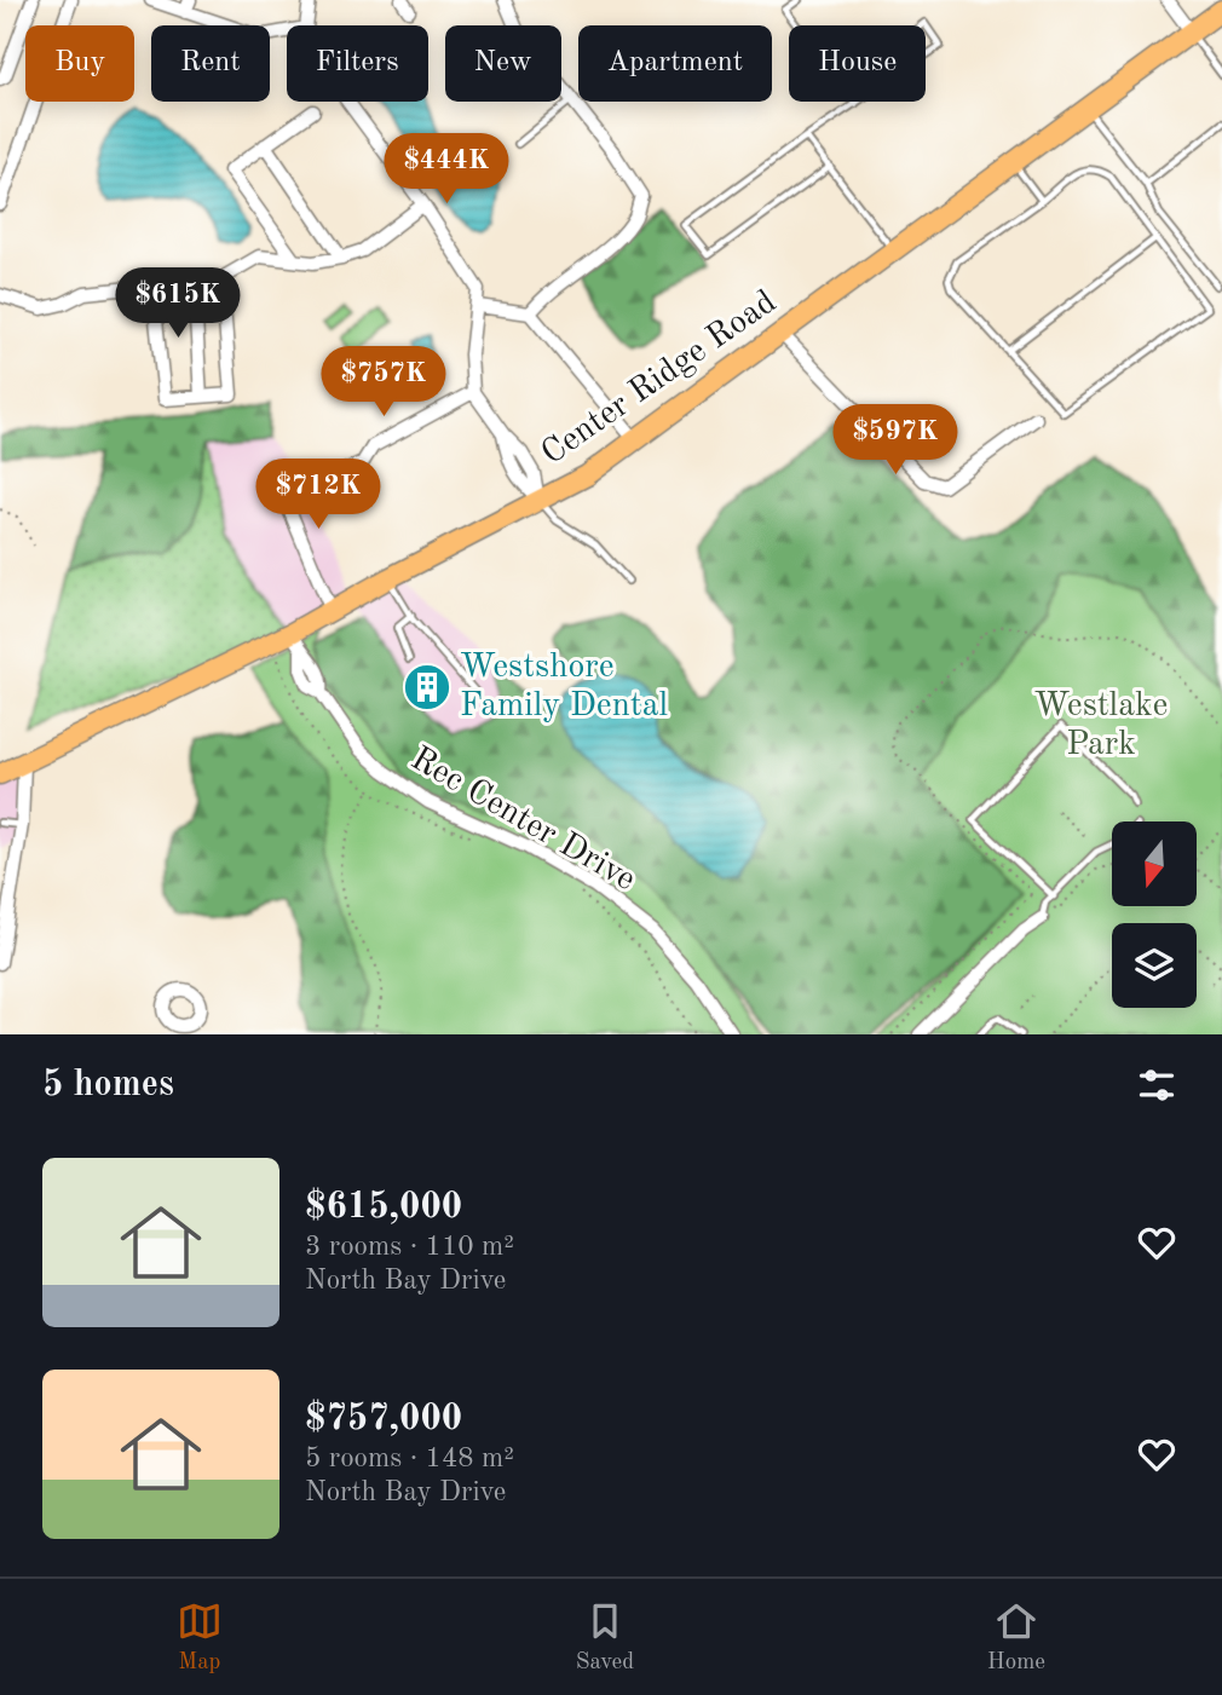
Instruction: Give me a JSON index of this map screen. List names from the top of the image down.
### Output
{
  "streets": {
    "main road": ["Center Ridge Road"],
    "street": ["Rec Center Drive"]
  },
  "crossings": [
    ["Center Ridge Road", "Rec Center Drive"]
  ],
  "parks": ["Westlake Park"],
  "places": {
    "building": ["Westshore Family Dental"]
  },
  "north": "bottom",
  "page": {
    "chip": [
      "Buy",
      "Rent",
      "Filters",
      "New",
      "Apartment",
      "House"
    ],
    "price": [
      "$444K",
      "$615K",
      "$757K",
      "$597K",
      "$712K"
    ],
    "heading": "5 homes",
    "list": [
      {
        "name": "$615,000",
        "note": "3 rooms · 110 m² · North Bay Drive"
      },
      {
        "name": "$757,000",
        "note": "5 rooms · 148 m² · North Bay Drive"
      }
    ],
    "tabs": ["Map", "Saved", "Home"]
  }
}
